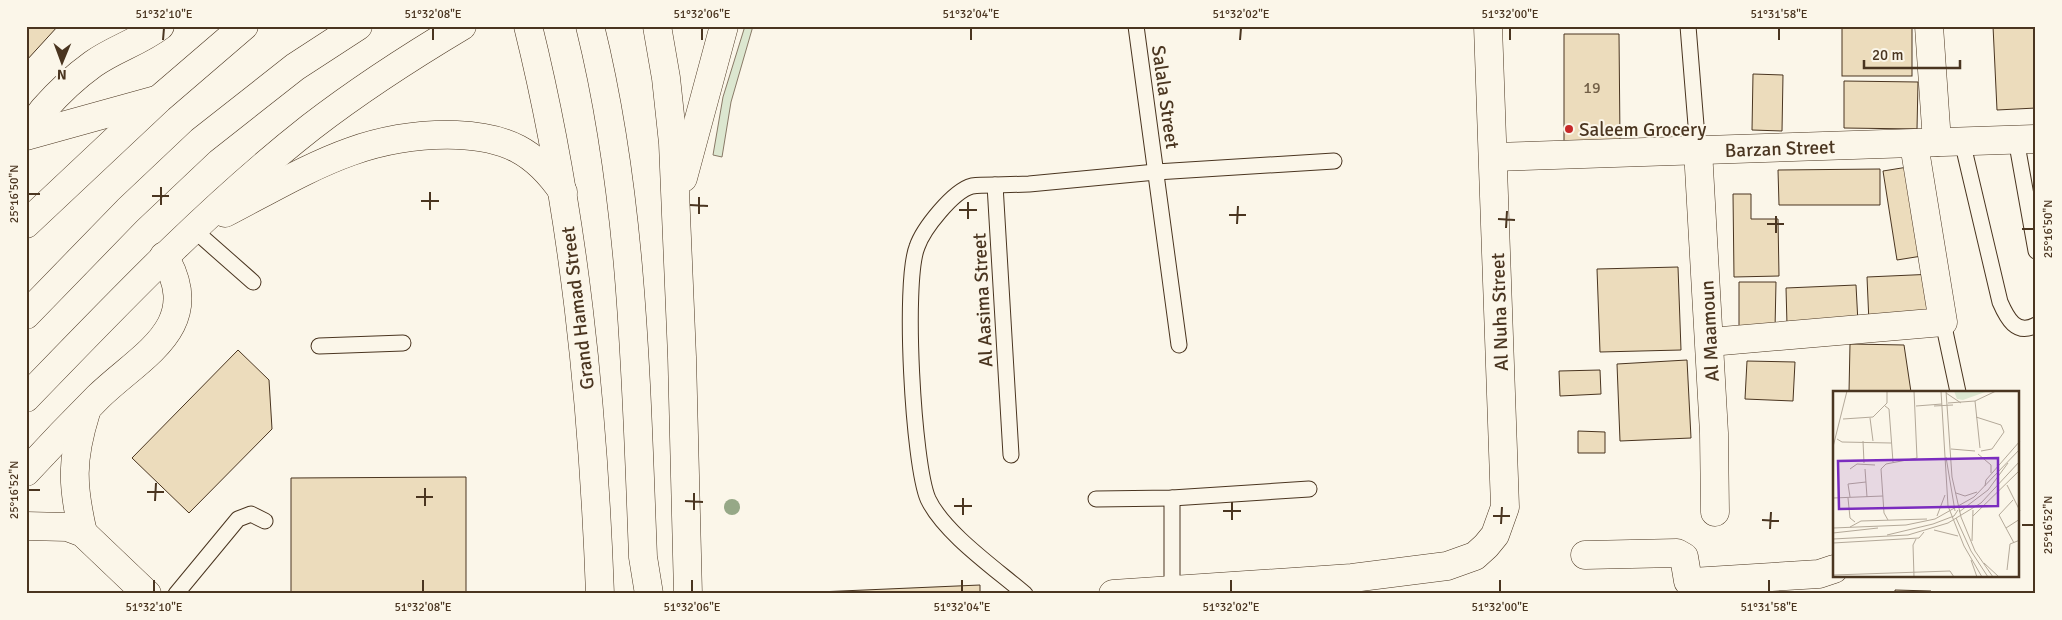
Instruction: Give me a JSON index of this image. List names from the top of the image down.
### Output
{
  "streets": {
    "main road": [
      "Barzan Street",
      "Grand Hamad Street",
      "Al Nuha Street",
      "Al Maamoun"
    ],
    "lane": ["Salala Street", "Al Aasima Street"]
  },
  "crossings": [
    ["Barzan Street", "Al Nuha Street"],
    ["Barzan Street", "Al Maamoun"]
  ],
  "places": ["Saleem Grocery"],
  "house_numbers": ["19"],
  "scale_bar": "20 m",
  "north": "bottom",
  "coordinates": [
    "51°32'10\"E",
    "51°32'08\"E",
    "51°32'06\"E",
    "51°32'04\"E",
    "51°32'02\"E",
    "51°32'00\"E",
    "51°31'58\"E",
    "25°16'50\"N",
    "25°16'52\"N"
  ]
}
